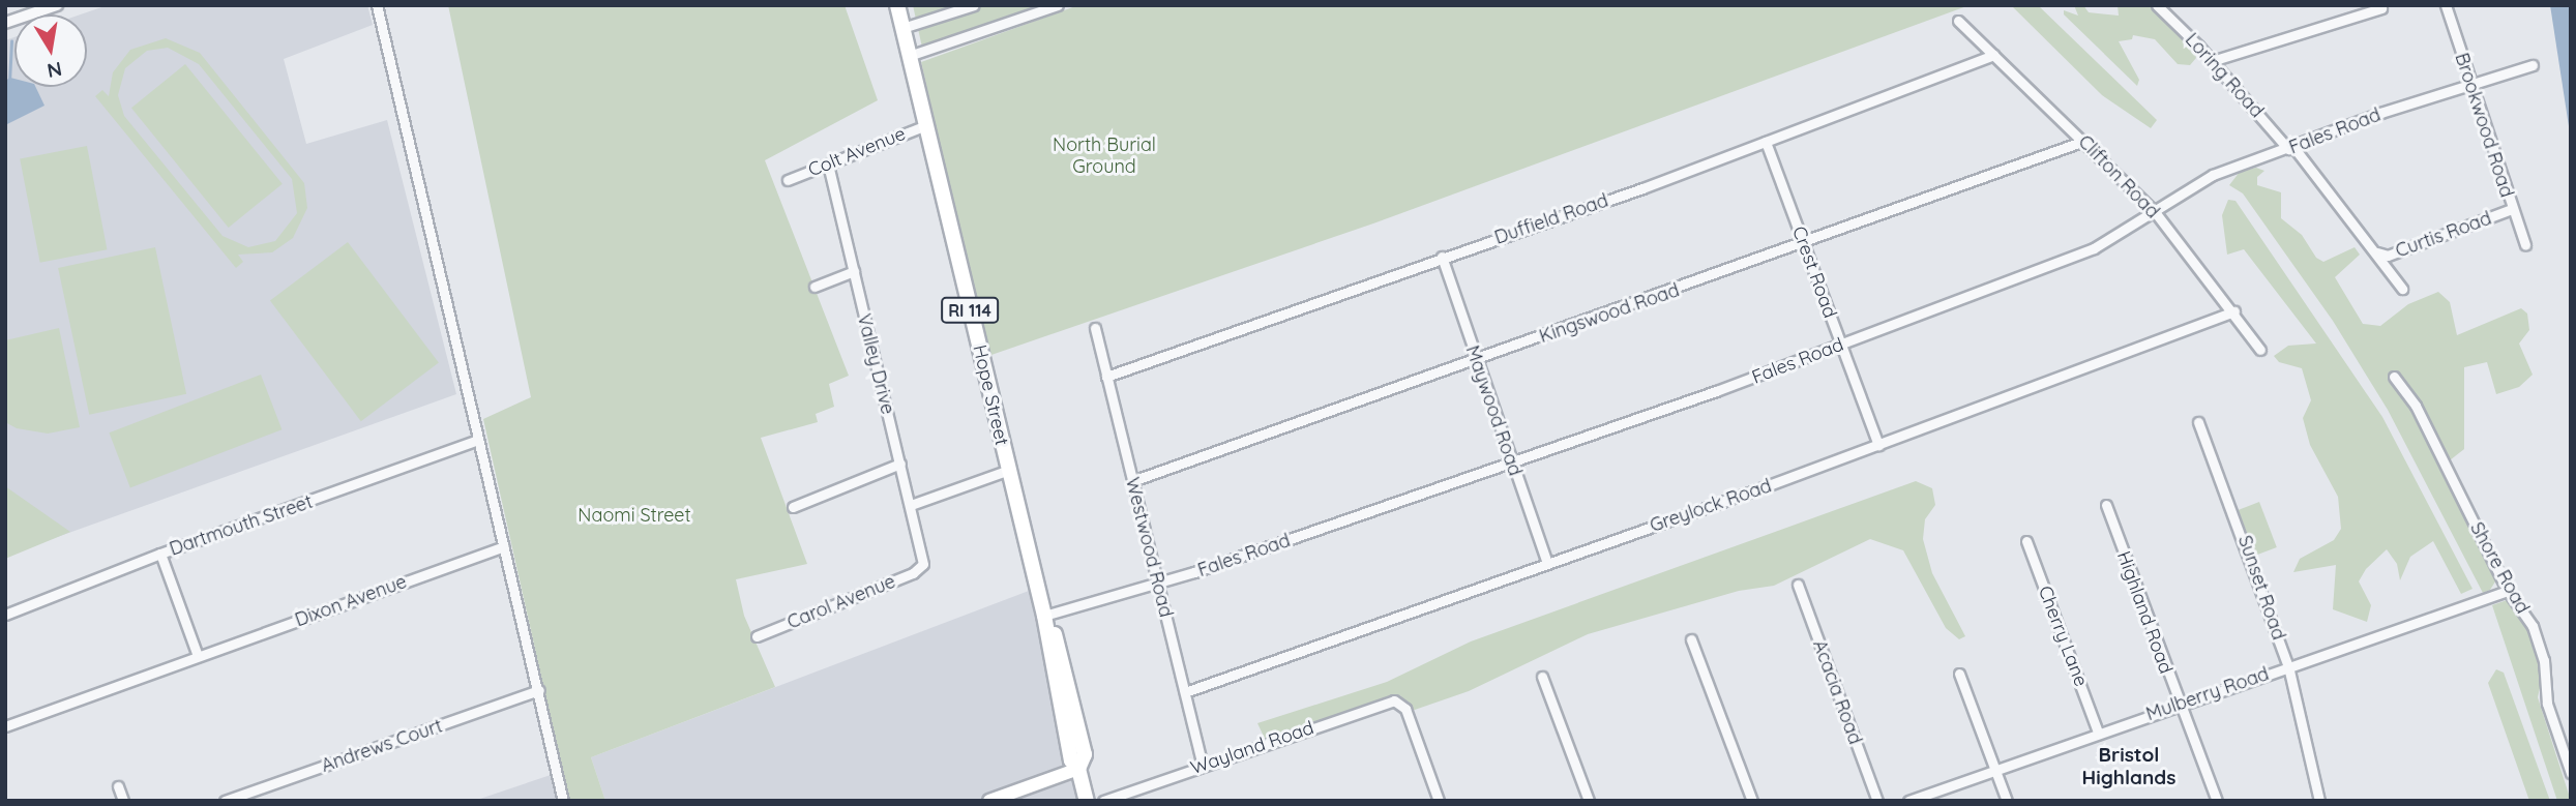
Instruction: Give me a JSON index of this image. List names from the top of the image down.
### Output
{
  "streets": {
    "main road": ["RI 114", "Hope Street"],
    "street": [
      "Loring Road",
      "Brookwood Road",
      "Fales Road",
      "Colt Avenue",
      "Clifton Road",
      "Duffield Road",
      "Curtis Road",
      "Crest Road",
      "Kingswood Road",
      "Valley Drive",
      "Maywood Road",
      "Greylock Road",
      "Dartmouth Street",
      "Westwood Road",
      "Shore Road",
      "Sunset Road",
      "Dixon Avenue",
      "Carol Avenue",
      "Highland Road",
      "Cherry Lane",
      "Acacia Road",
      "Mulberry Road",
      "Andrews Court",
      "Wayland Road"
    ]
  },
  "crossings": [
    ["Loring Road", "Fales Road"],
    ["Loring Road", "Curtis Road"],
    ["Brookwood Road", "Fales Road"],
    ["Brookwood Road", "Curtis Road"],
    ["Fales Road", "Clifton Road"],
    ["Fales Road", "Crest Road"],
    ["Fales Road", "Hope Street"],
    ["Fales Road", "Maywood Road"],
    ["Fales Road", "Westwood Road"],
    ["Colt Avenue", "Valley Drive"],
    ["Colt Avenue", "Hope Street"],
    ["Clifton Road", "Duffield Road"],
    ["Clifton Road", "Kingswood Road"],
    ["Clifton Road", "Greylock Road"],
    ["Duffield Road", "Crest Road"],
    ["Duffield Road", "Maywood Road"],
    ["Duffield Road", "Westwood Road"],
    ["Crest Road", "Kingswood Road"],
    ["Crest Road", "Greylock Road"],
    ["Kingswood Road", "Maywood Road"],
    ["Kingswood Road", "Westwood Road"],
    ["Valley Drive", "Carol Avenue"],
    ["Maywood Road", "Greylock Road"],
    ["Greylock Road", "Westwood Road"],
    ["Westwood Road", "Wayland Road"],
    ["Shore Road", "Mulberry Road"],
    ["Sunset Road", "Mulberry Road"],
    ["Highland Road", "Mulberry Road"],
    ["Cherry Lane", "Mulberry Road"]
  ],
  "districts": ["Bristol Highlands"],
  "parks": ["North Burial Ground", "Naomi Street"],
  "north": "bottom"
}
